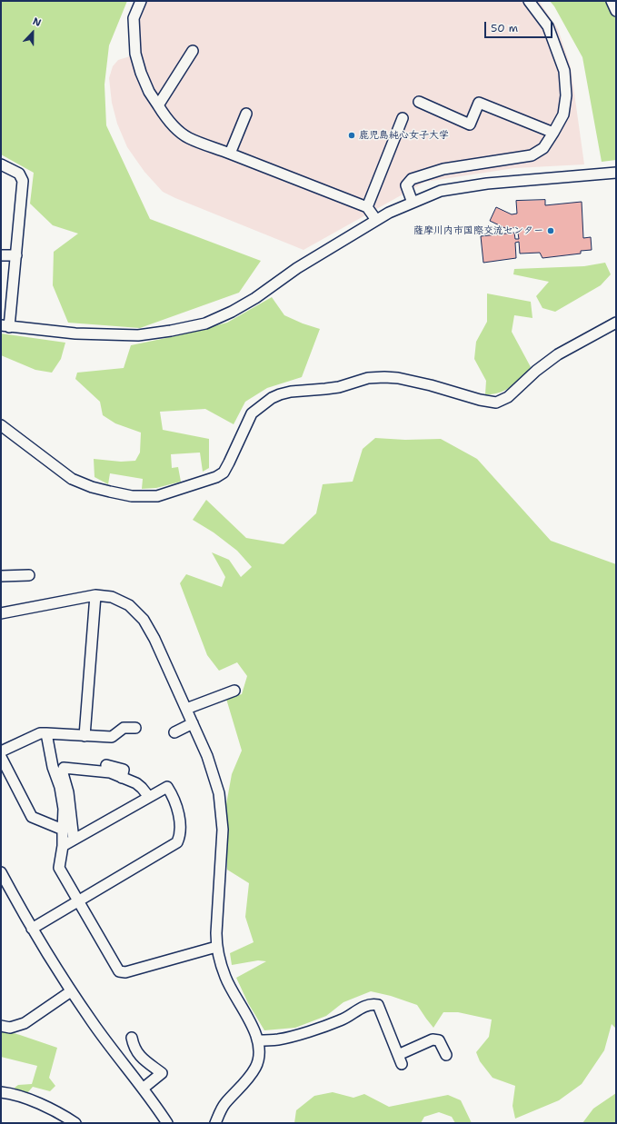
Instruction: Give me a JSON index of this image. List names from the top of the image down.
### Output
{
  "places": ["鹿児島純心女子大学", "薩摩川内市国際交流センター"],
  "scale_bar": "50 m",
  "north": "top"
}
